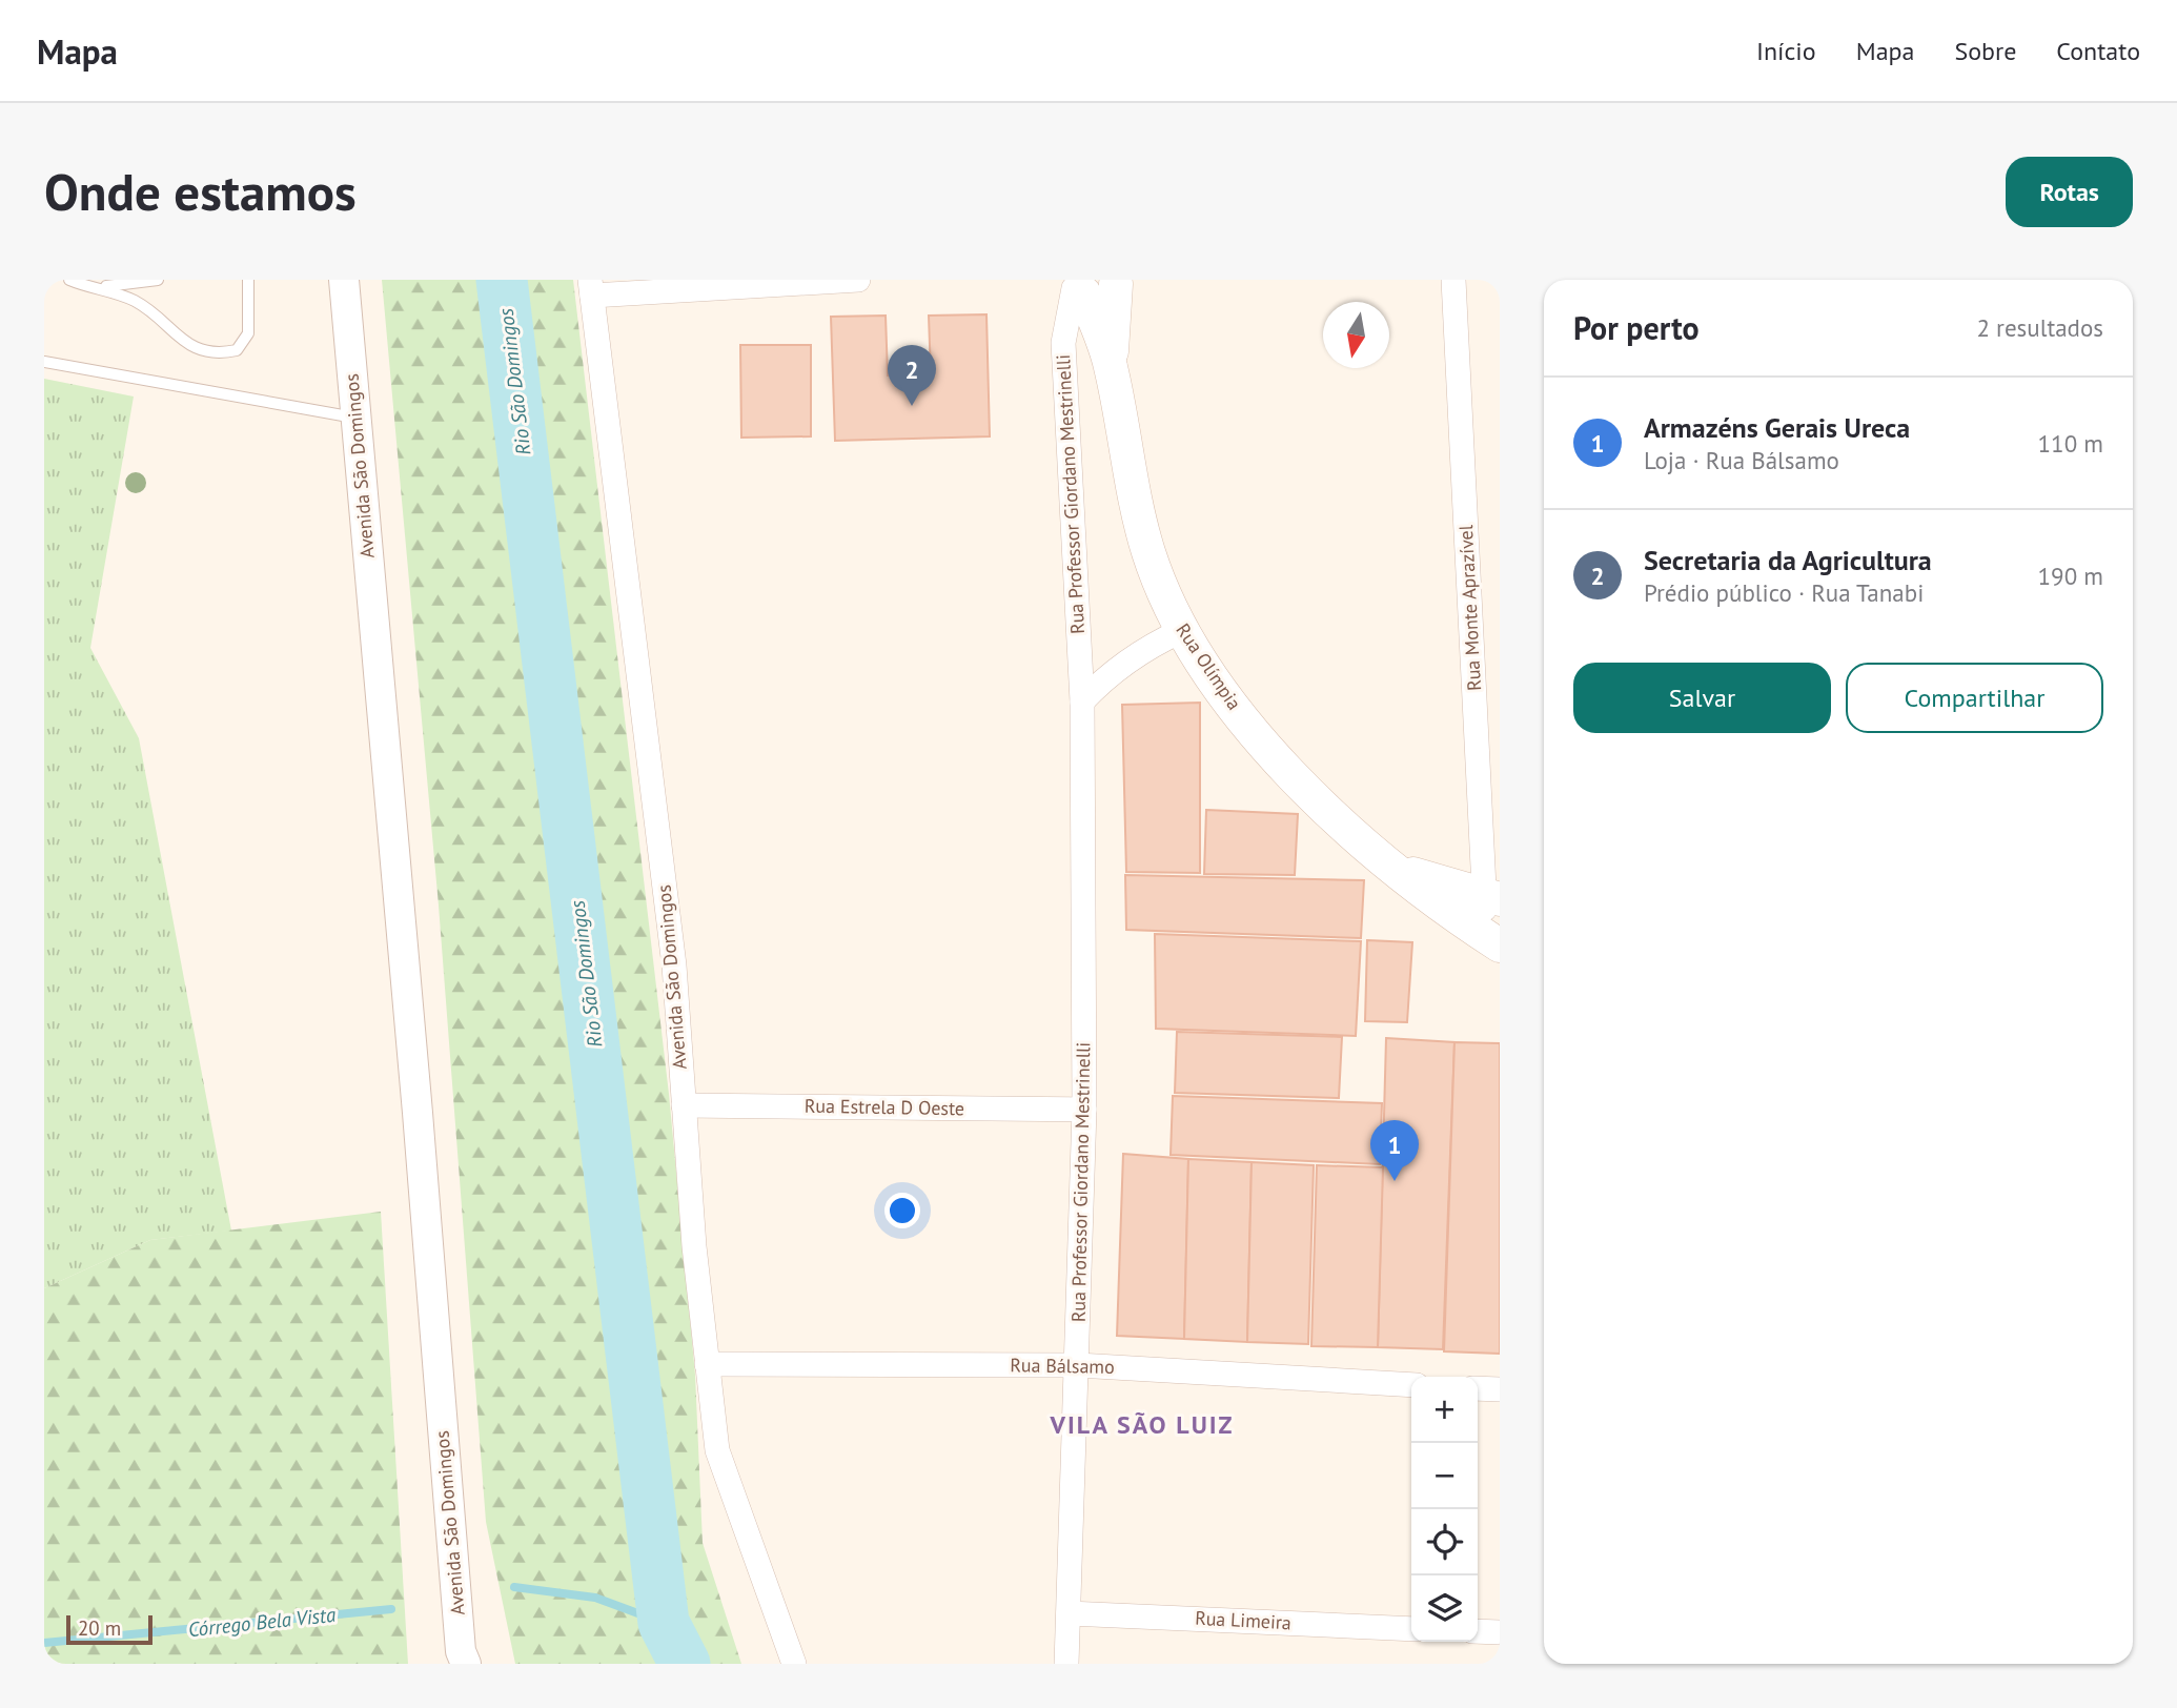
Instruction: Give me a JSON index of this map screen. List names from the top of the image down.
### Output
{
  "streets": {
    "main road": ["Rua Olímpia"],
    "street": [
      "Avenida São Domingos",
      "Rua Professor Giordano Mestrinelli",
      "Rua Monte Aprazível",
      "Rua Estrela D Oeste",
      "Rua Bálsamo",
      "Rua Limeira"
    ]
  },
  "crossings": [
    ["Avenida São Domingos", "Rua Estrela D Oeste"],
    ["Avenida São Domingos", "Rua Bálsamo"],
    ["Rua Professor Giordano Mestrinelli", "Rua Olímpia"],
    ["Rua Professor Giordano Mestrinelli", "Rua Estrela D Oeste"],
    ["Rua Professor Giordano Mestrinelli", "Rua Bálsamo"],
    ["Rua Professor Giordano Mestrinelli", "Rua Limeira"],
    ["Rua Monte Aprazível", "Rua Olímpia"]
  ],
  "districts": ["VILA SÃO LUIZ"],
  "water": ["Rio São Domingos", "Córrego Bela Vista"],
  "scale_bar": "20 m",
  "north": "bottom",
  "page": {
    "header": "Mapa",
    "nav": [
      "Início",
      "Mapa",
      "Sobre",
      "Contato"
    ],
    "buttons": [
      "Rotas",
      ["Salvar", "Compartilhar"]
    ],
    "title": "Onde estamos",
    "heading": ["Por perto", "2 resultados"],
    "pins": ["2", "1"],
    "list": [
      {
        "mark": "1",
        "name": "Armazéns Gerais Ureca",
        "note": "Loja · Rua Bálsamo",
        "value": "110 m"
      },
      {
        "mark": "2",
        "name": "Secretaria da Agricultura",
        "note": "Prédio público · Rua Tanabi",
        "value": "190 m"
      }
    ],
    "map_buttons": ["+", "−"],
    "scale": "20 m"
  }
}
